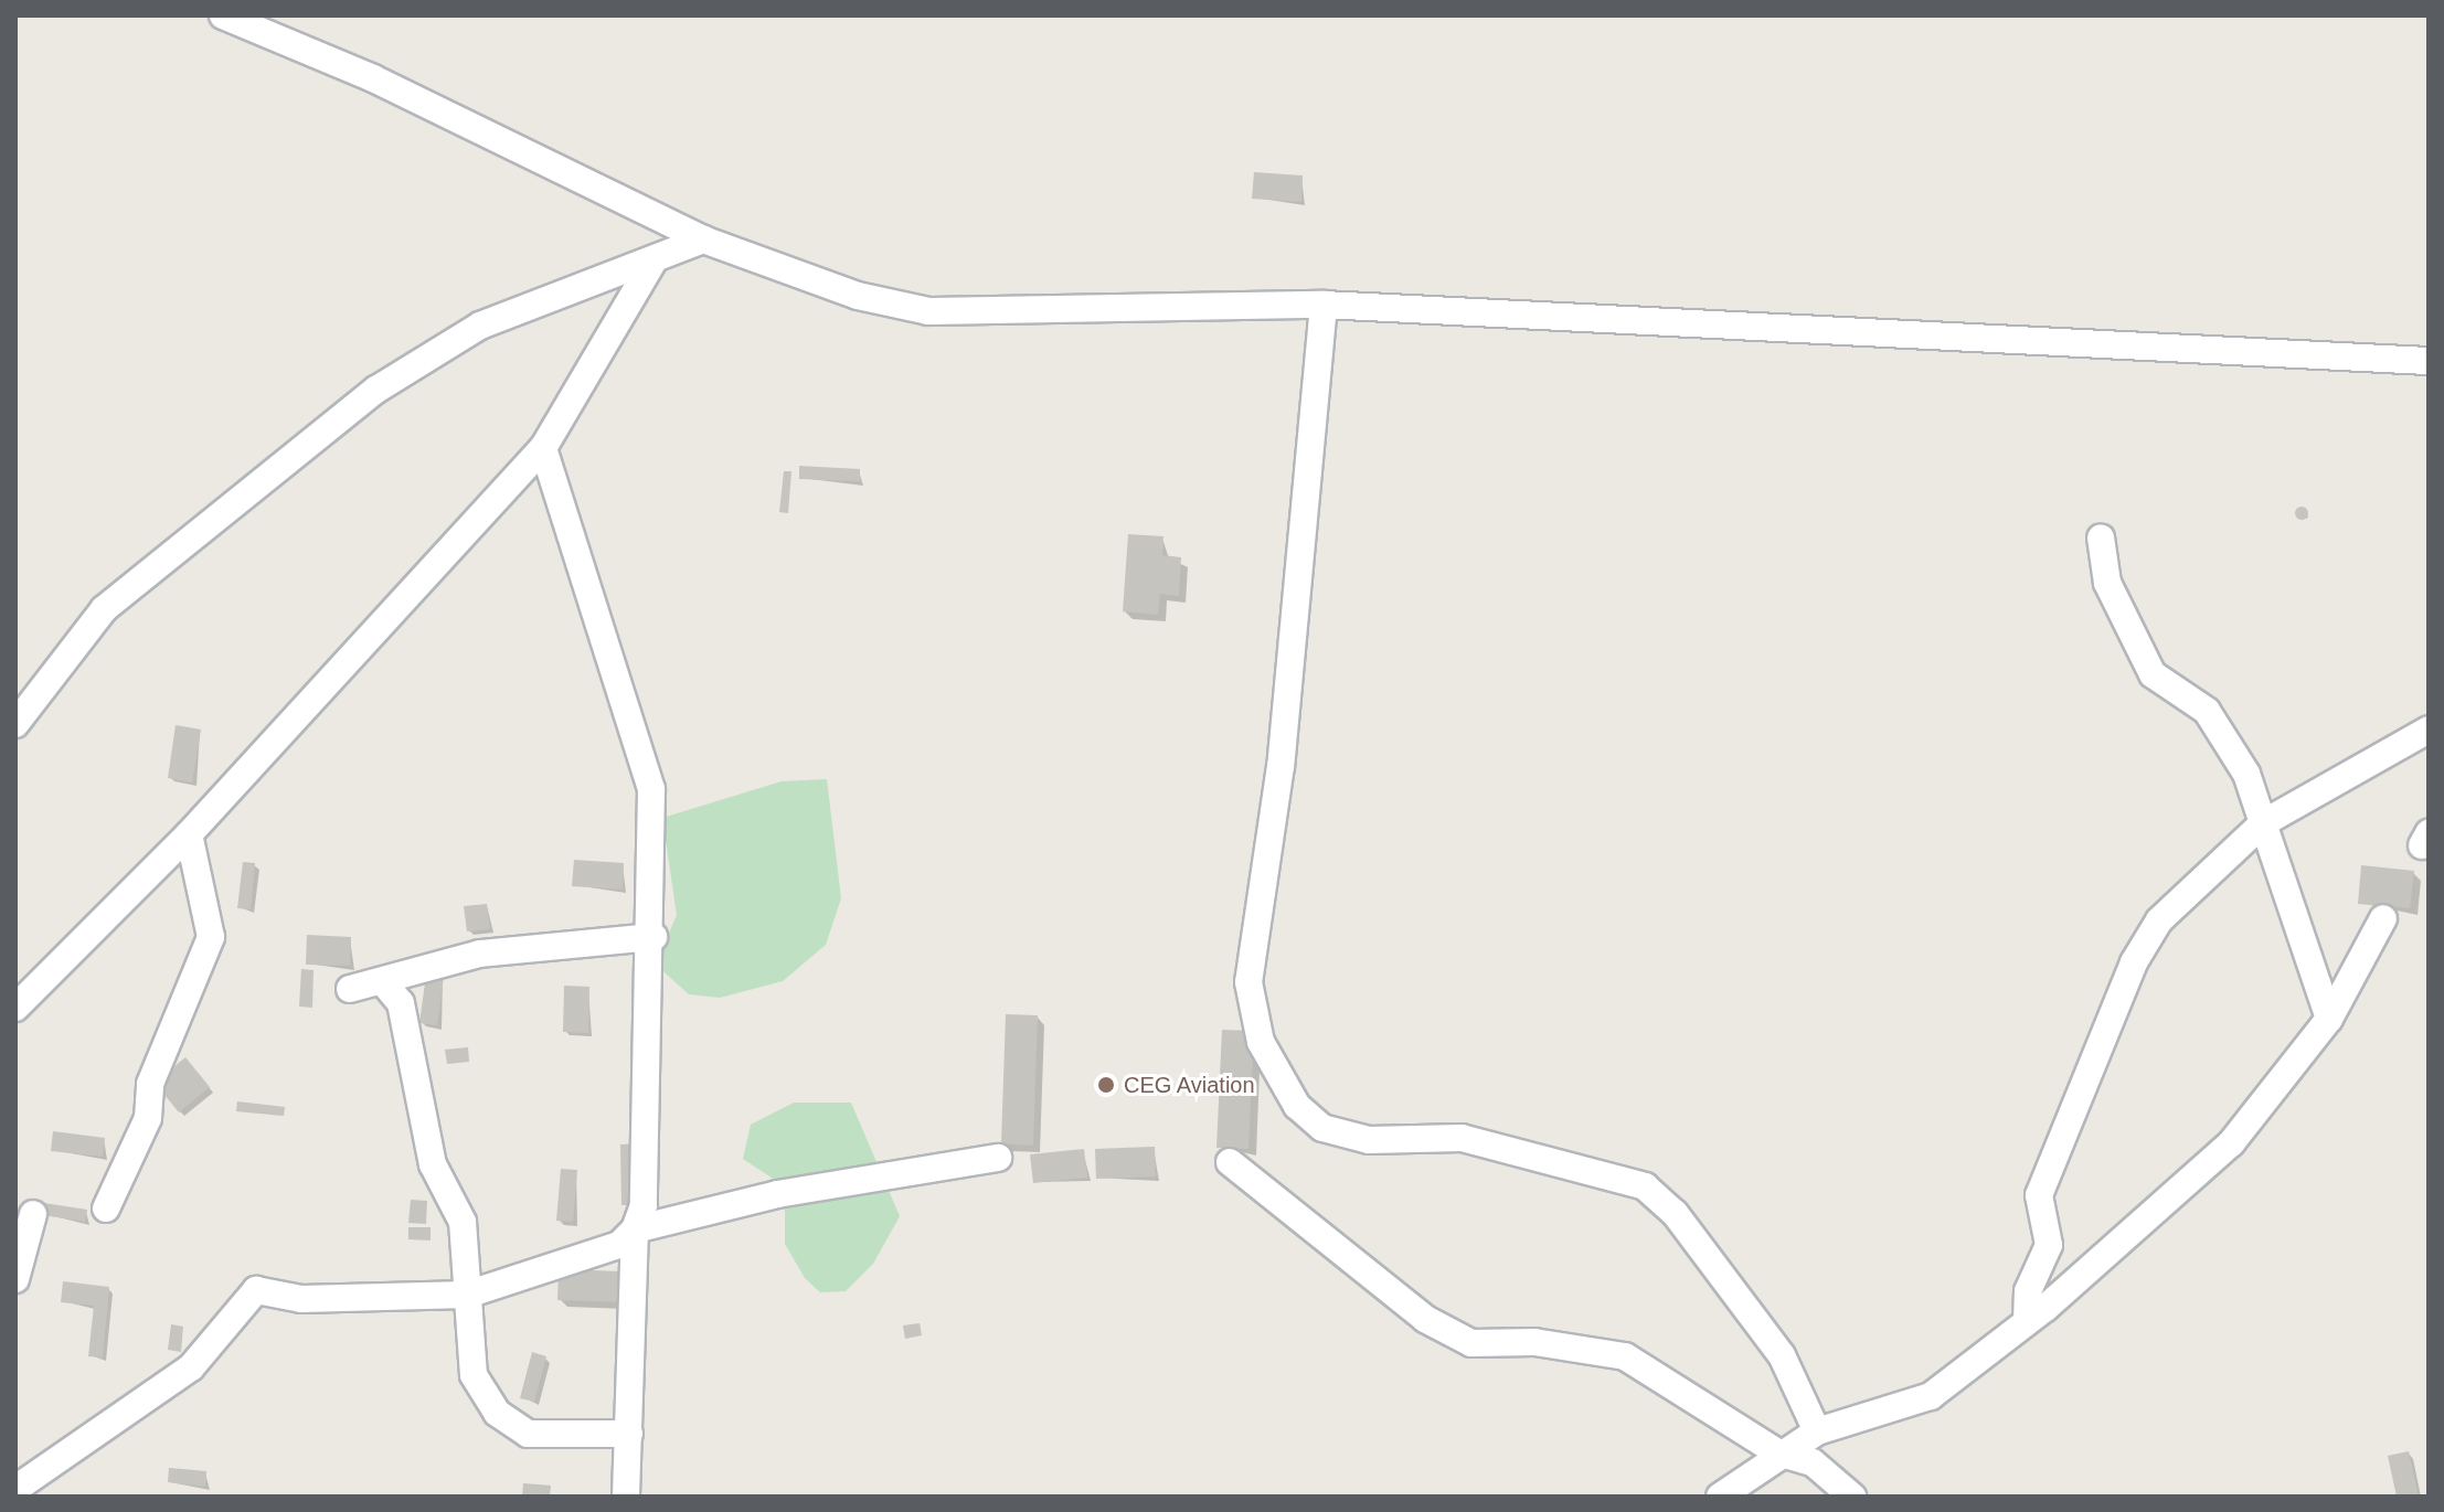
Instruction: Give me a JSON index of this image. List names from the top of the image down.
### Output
{
  "places": ["CEG Aviation"]
}
